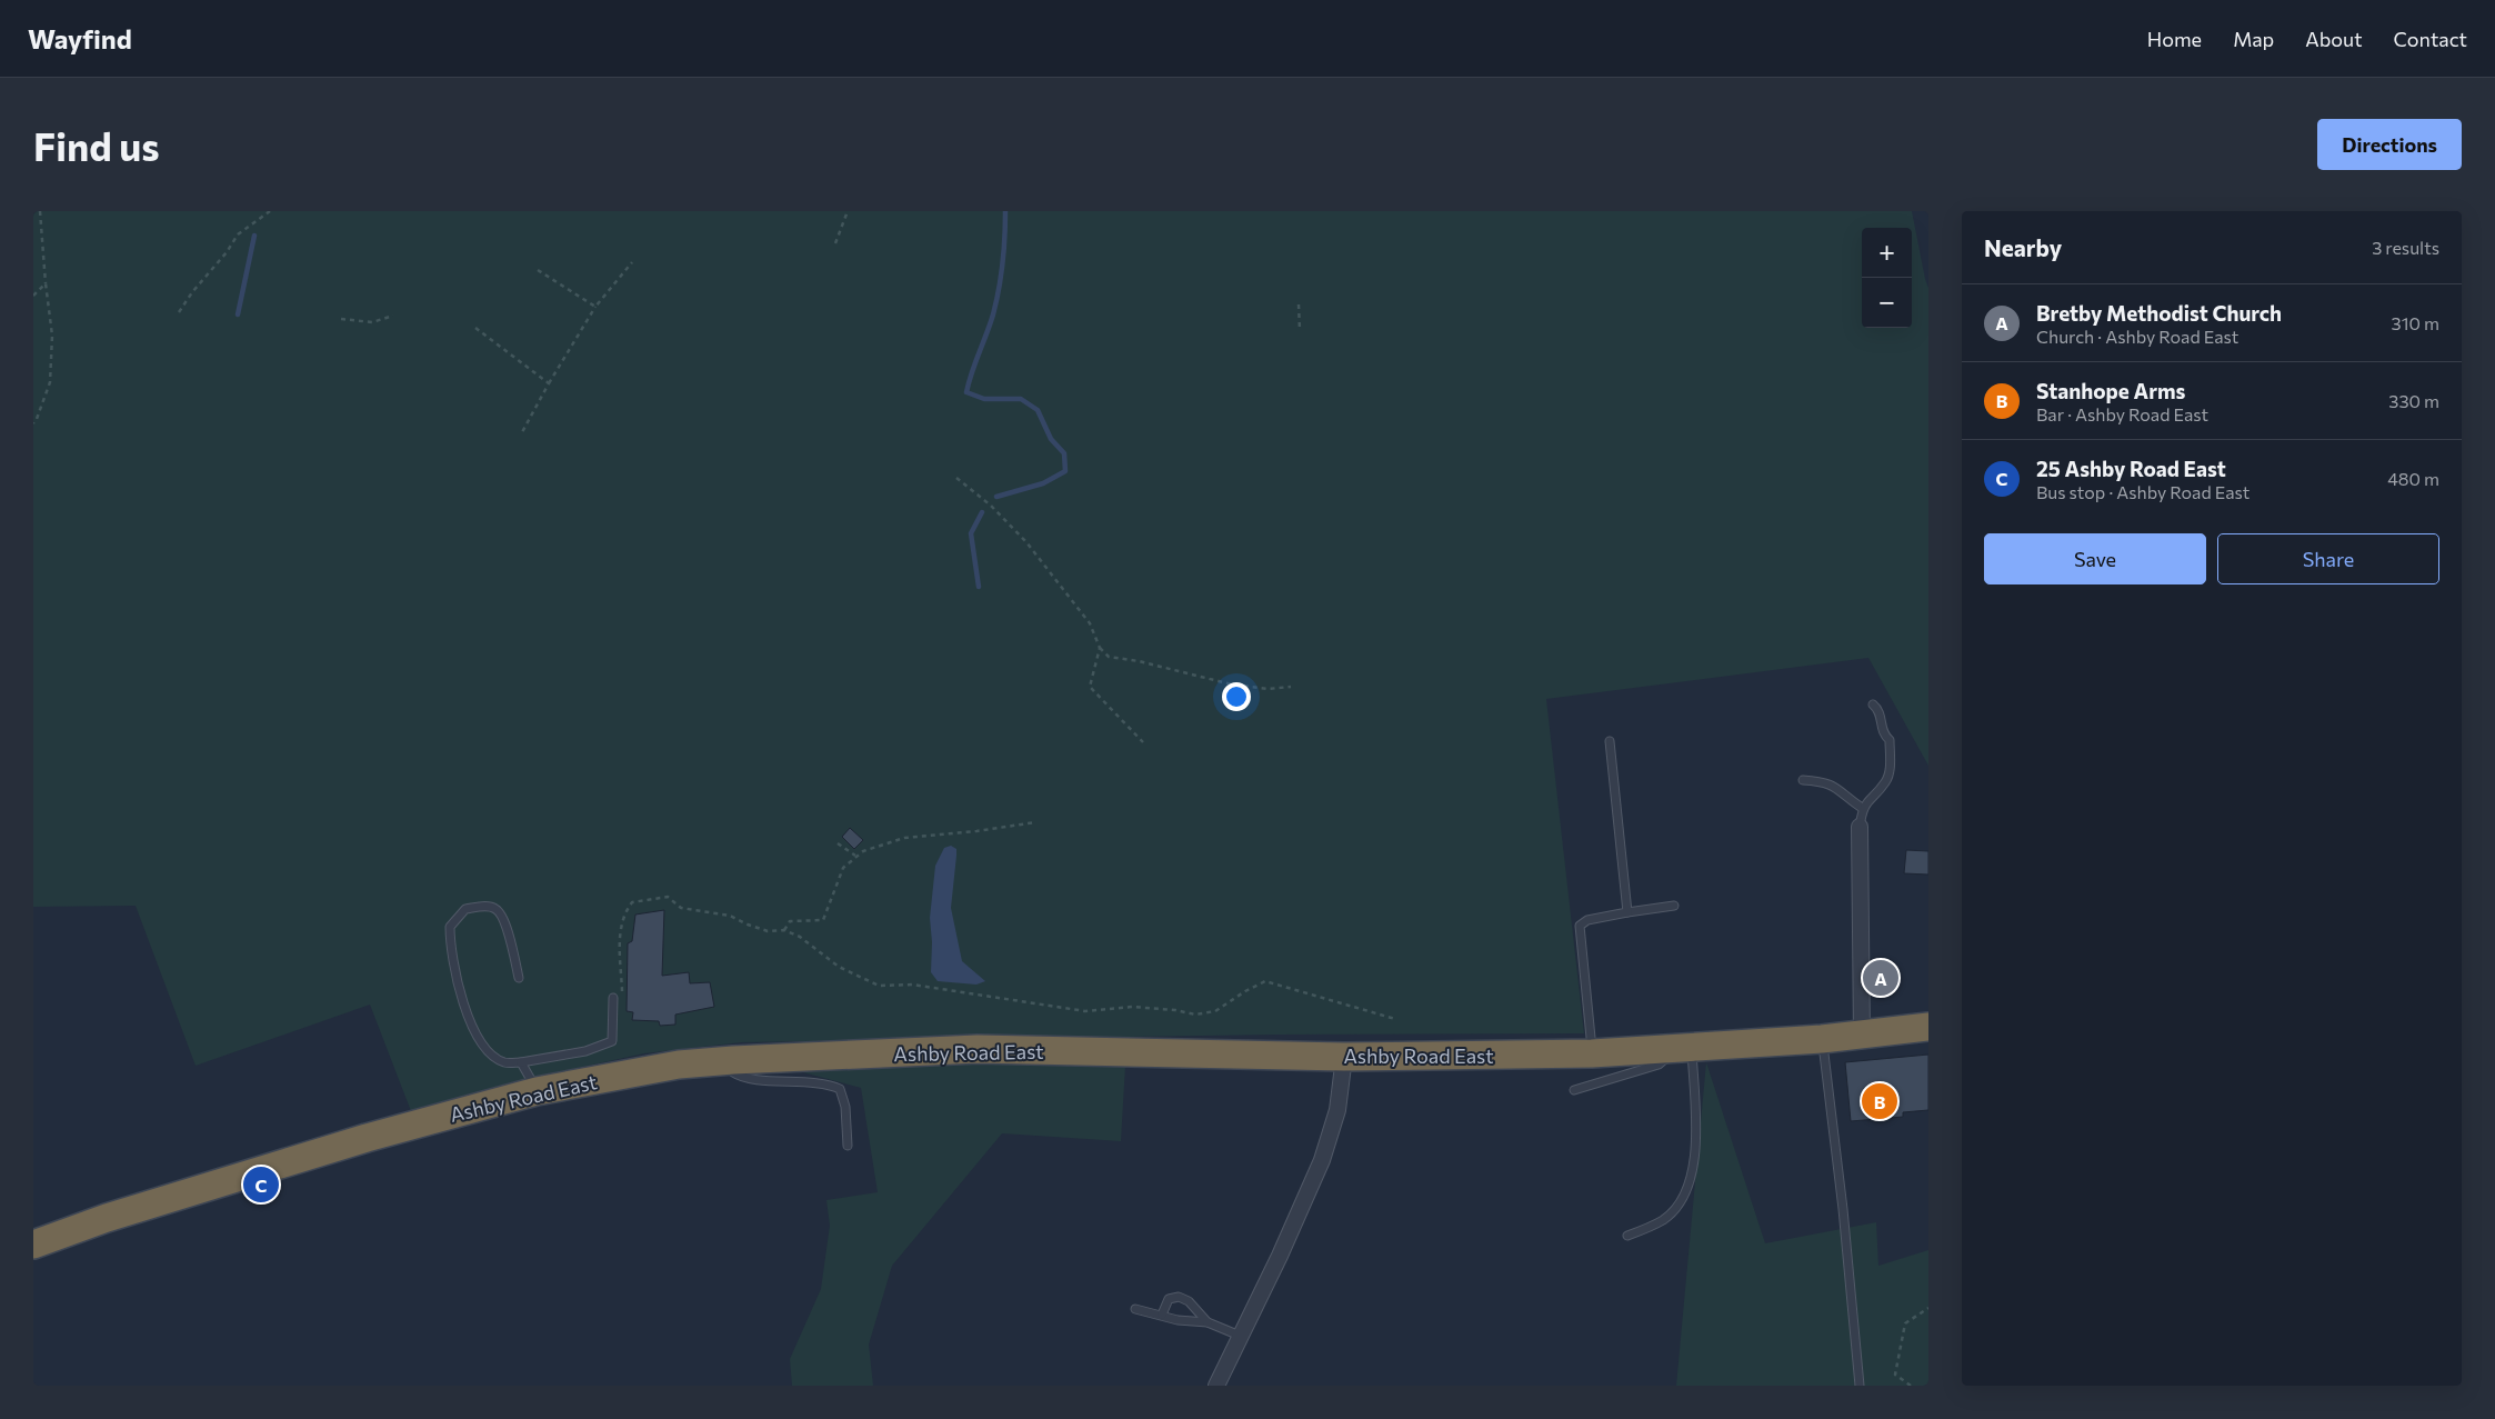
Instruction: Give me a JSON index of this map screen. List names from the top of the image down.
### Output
{
  "streets": {
    "highway": ["Ashby Road East"]
  },
  "page": {
    "header": "Wayfind",
    "nav": [
      "Home",
      "Map",
      "About",
      "Contact"
    ],
    "buttons": [
      "Directions",
      ["Save", "Share"]
    ],
    "title": "Find us",
    "heading": ["Nearby", "3 results"],
    "map_buttons": ["+", "−"],
    "list": [
      {
        "mark": "A",
        "name": "Bretby Methodist Church",
        "note": "Church · Ashby Road East",
        "value": "310 m"
      },
      {
        "mark": "B",
        "name": "Stanhope Arms",
        "note": "Bar · Ashby Road East",
        "value": "330 m"
      },
      {
        "mark": "C",
        "name": "25 Ashby Road East",
        "note": "Bus stop · Ashby Road East",
        "value": "480 m"
      }
    ],
    "pins": ["A", "B", "C"]
  }
}
